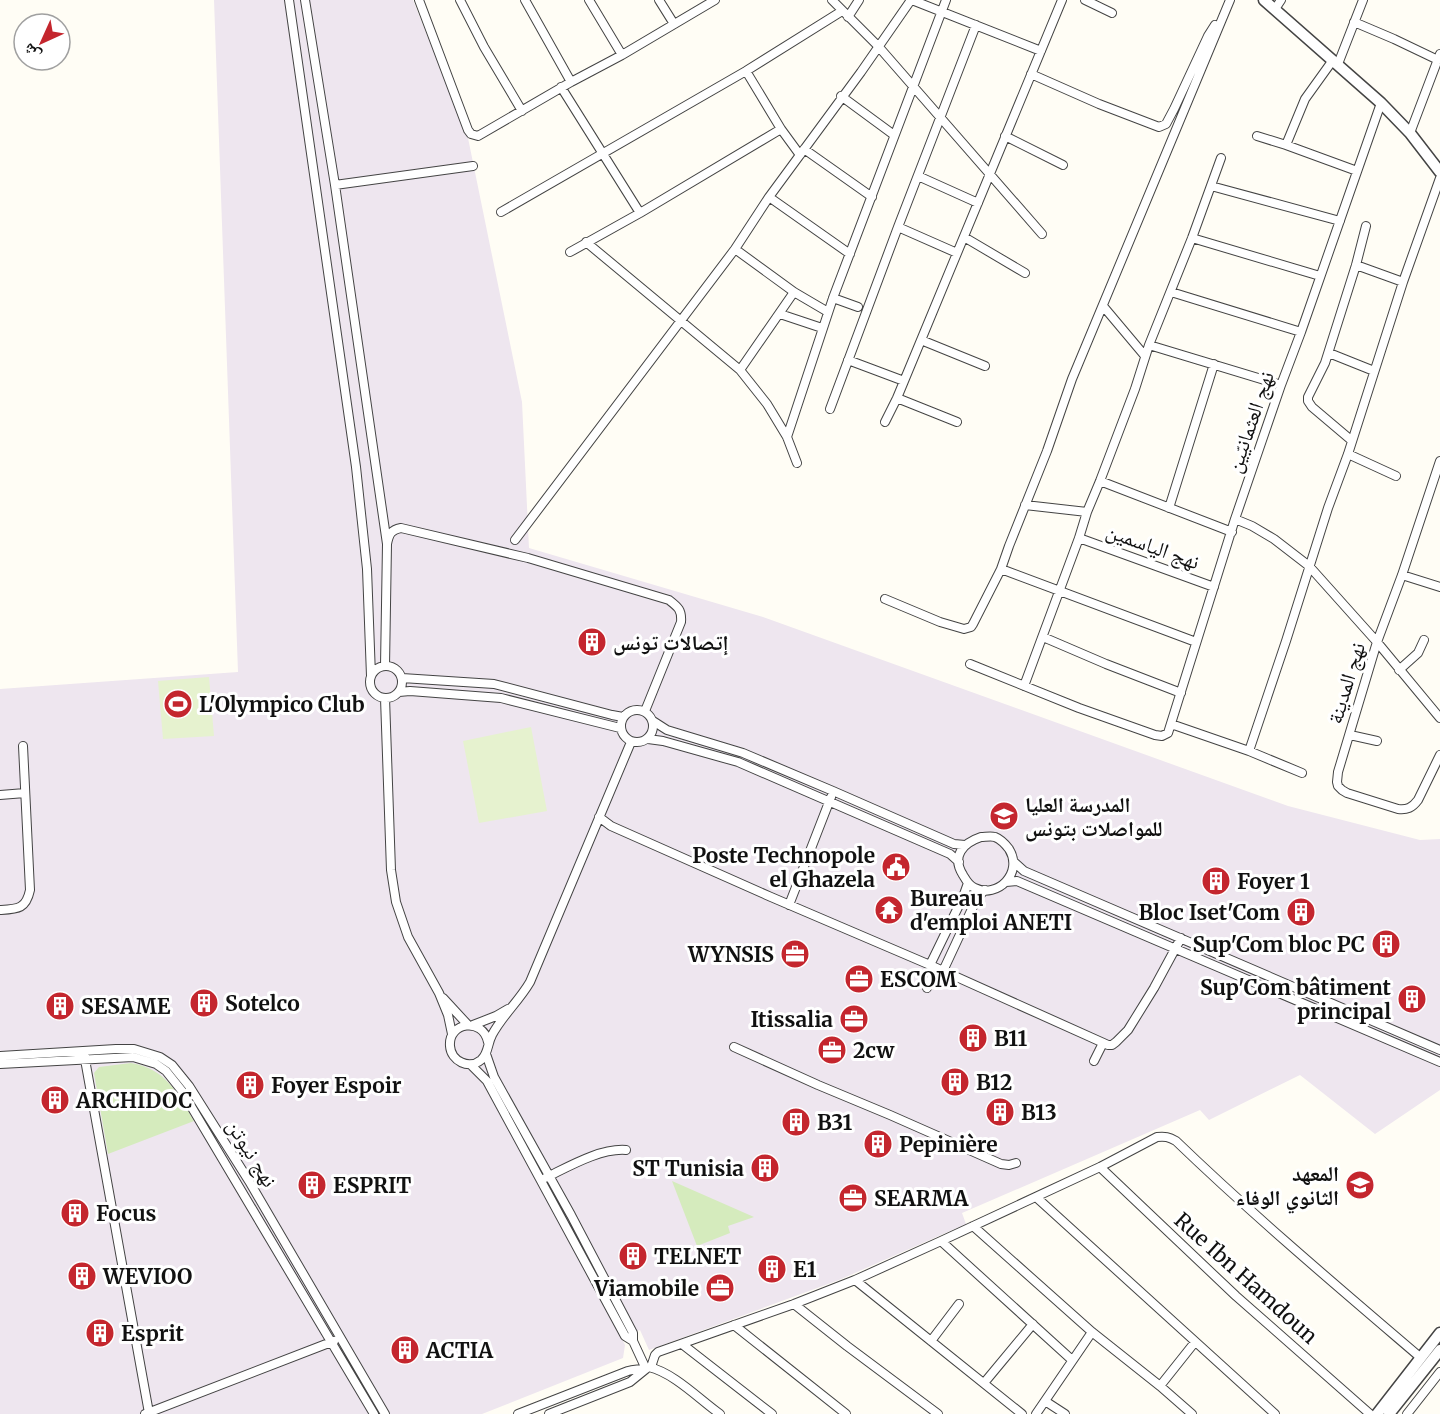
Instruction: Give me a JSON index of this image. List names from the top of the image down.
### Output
{
  "streets": {
    "street": [
      "نهج العثمانيّين",
      "نهج الياسمين",
      "نهج المدينة",
      "نهج نيوتن",
      "Rue Ibn Hamdoun"
    ]
  },
  "crossings": [
    ["نهج العثمانيّين", "نهج الياسمين"]
  ],
  "places": {
    "building": [
      "إتصالات تونس",
      "Foyer 1",
      "Bloc Iset'Com",
      "Sup'Com bloc PC",
      "Sup'Com bâtiment principal",
      "Sotelco",
      "SESAME",
      "B11",
      "B12",
      "Foyer Espoir",
      "ARCHIDOC",
      "B13",
      "B31",
      "Pepinière",
      "ST Tunisia",
      "ESPRIT",
      "Focus",
      "TELNET",
      "E1",
      "WEVIOO",
      "Esprit",
      "ACTIA"
    ],
    "sports": ["L'Olympico Club"],
    "school or university": ["المدرسة العليا للمواصلات بتونس", "المعهد الثانوي الوفاء"],
    "public building": ["Poste Technopole el Ghazela"],
    "temple": ["Bureau d'emploi ANETI"],
    "office": [
      "WYNSIS",
      "ESCOM",
      "Itissalia",
      "2cw",
      "SEARMA",
      "Viamobile"
    ]
  },
  "north": "bottom left"
}
